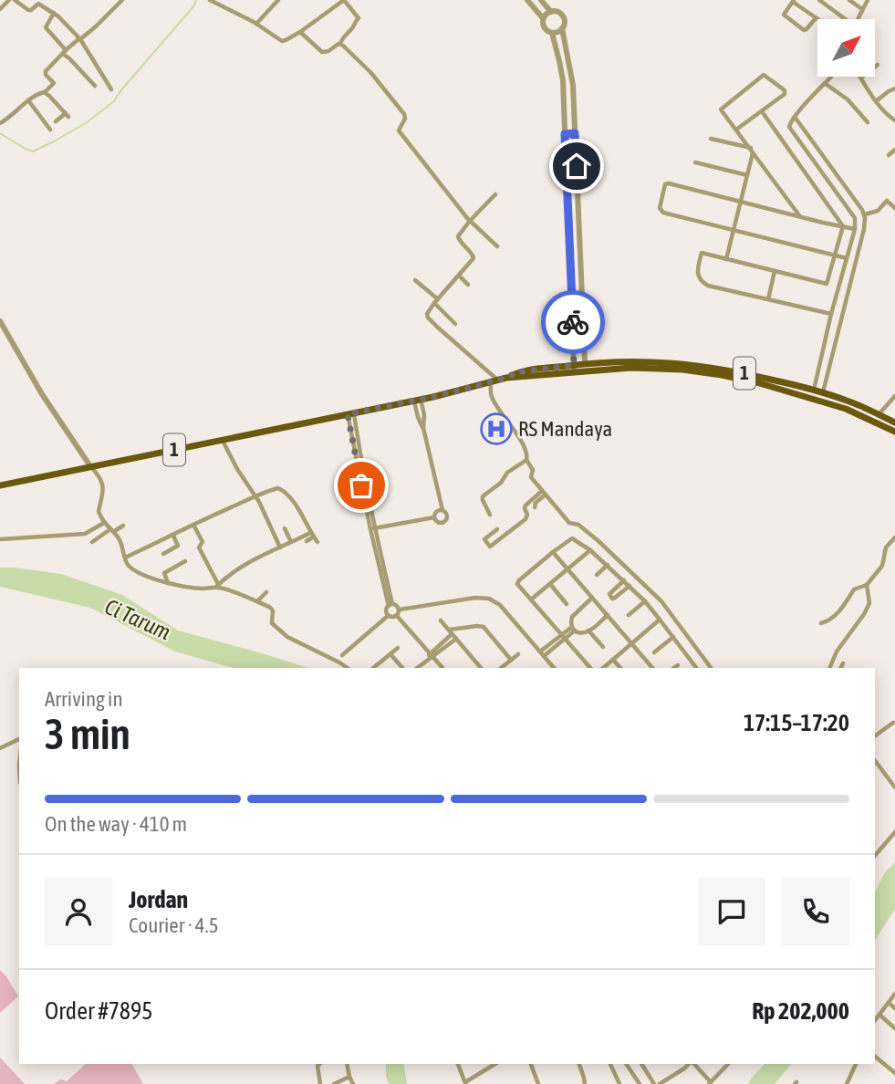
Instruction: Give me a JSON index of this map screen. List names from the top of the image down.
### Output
{
  "streets": {
    "main road": ["1"]
  },
  "water": ["Ci Tarum"],
  "places": {
    "hospital": ["RS Mandaya"]
  },
  "north": "top right",
  "page": {
    "heading": ["3 min", "Arriving in", "17:15–17:20"],
    "panel": [
      "Jordan",
      "Courier · 4.5",
      "Order #7895",
      "Rp 202,000"
    ],
    "bar": "On the way · 410 m"
  }
}
